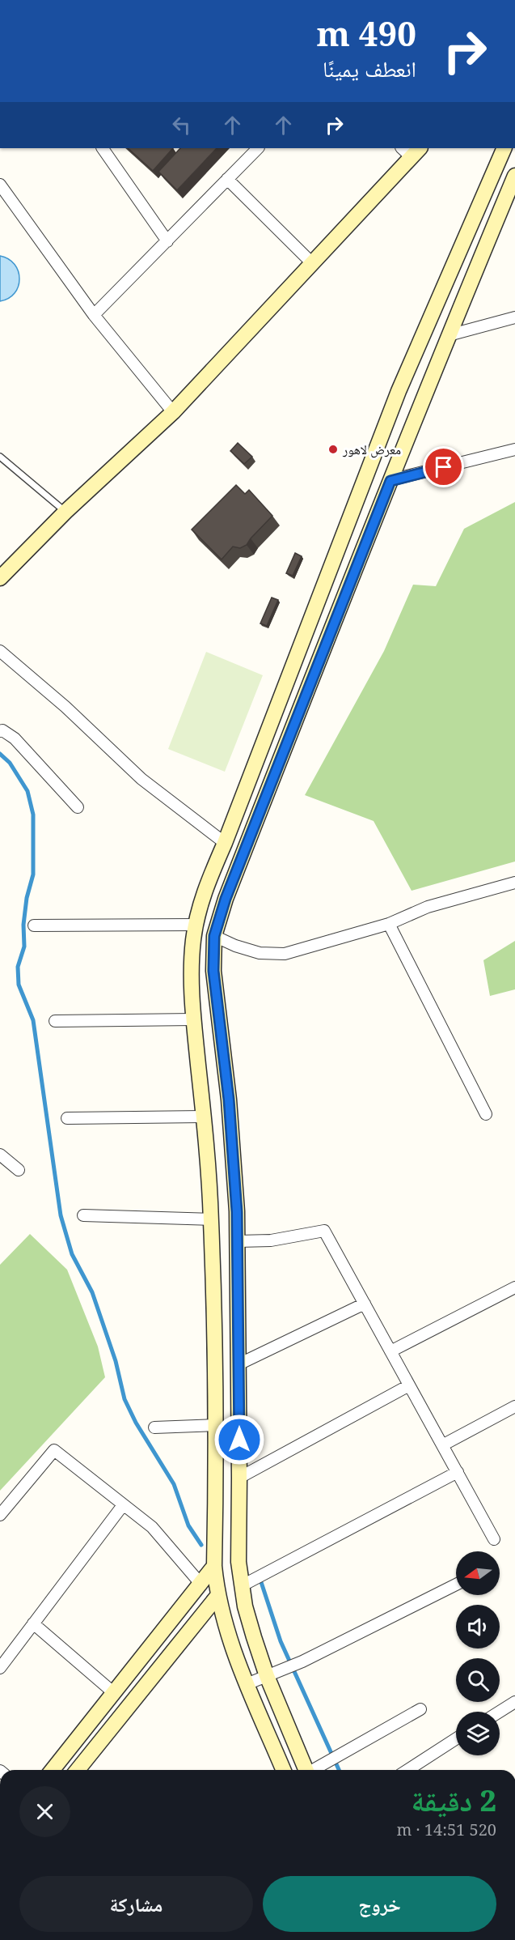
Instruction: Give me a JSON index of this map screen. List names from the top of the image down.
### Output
{
  "places": ["معرض لاهور"],
  "north": "left",
  "page": {
    "turn": ["490 m", "انعطف يمينًا"],
    "heading": ["2 دقيقة", "520 m · 14:51"],
    "buttons": ["خروج", "مشاركة"]
  }
}
